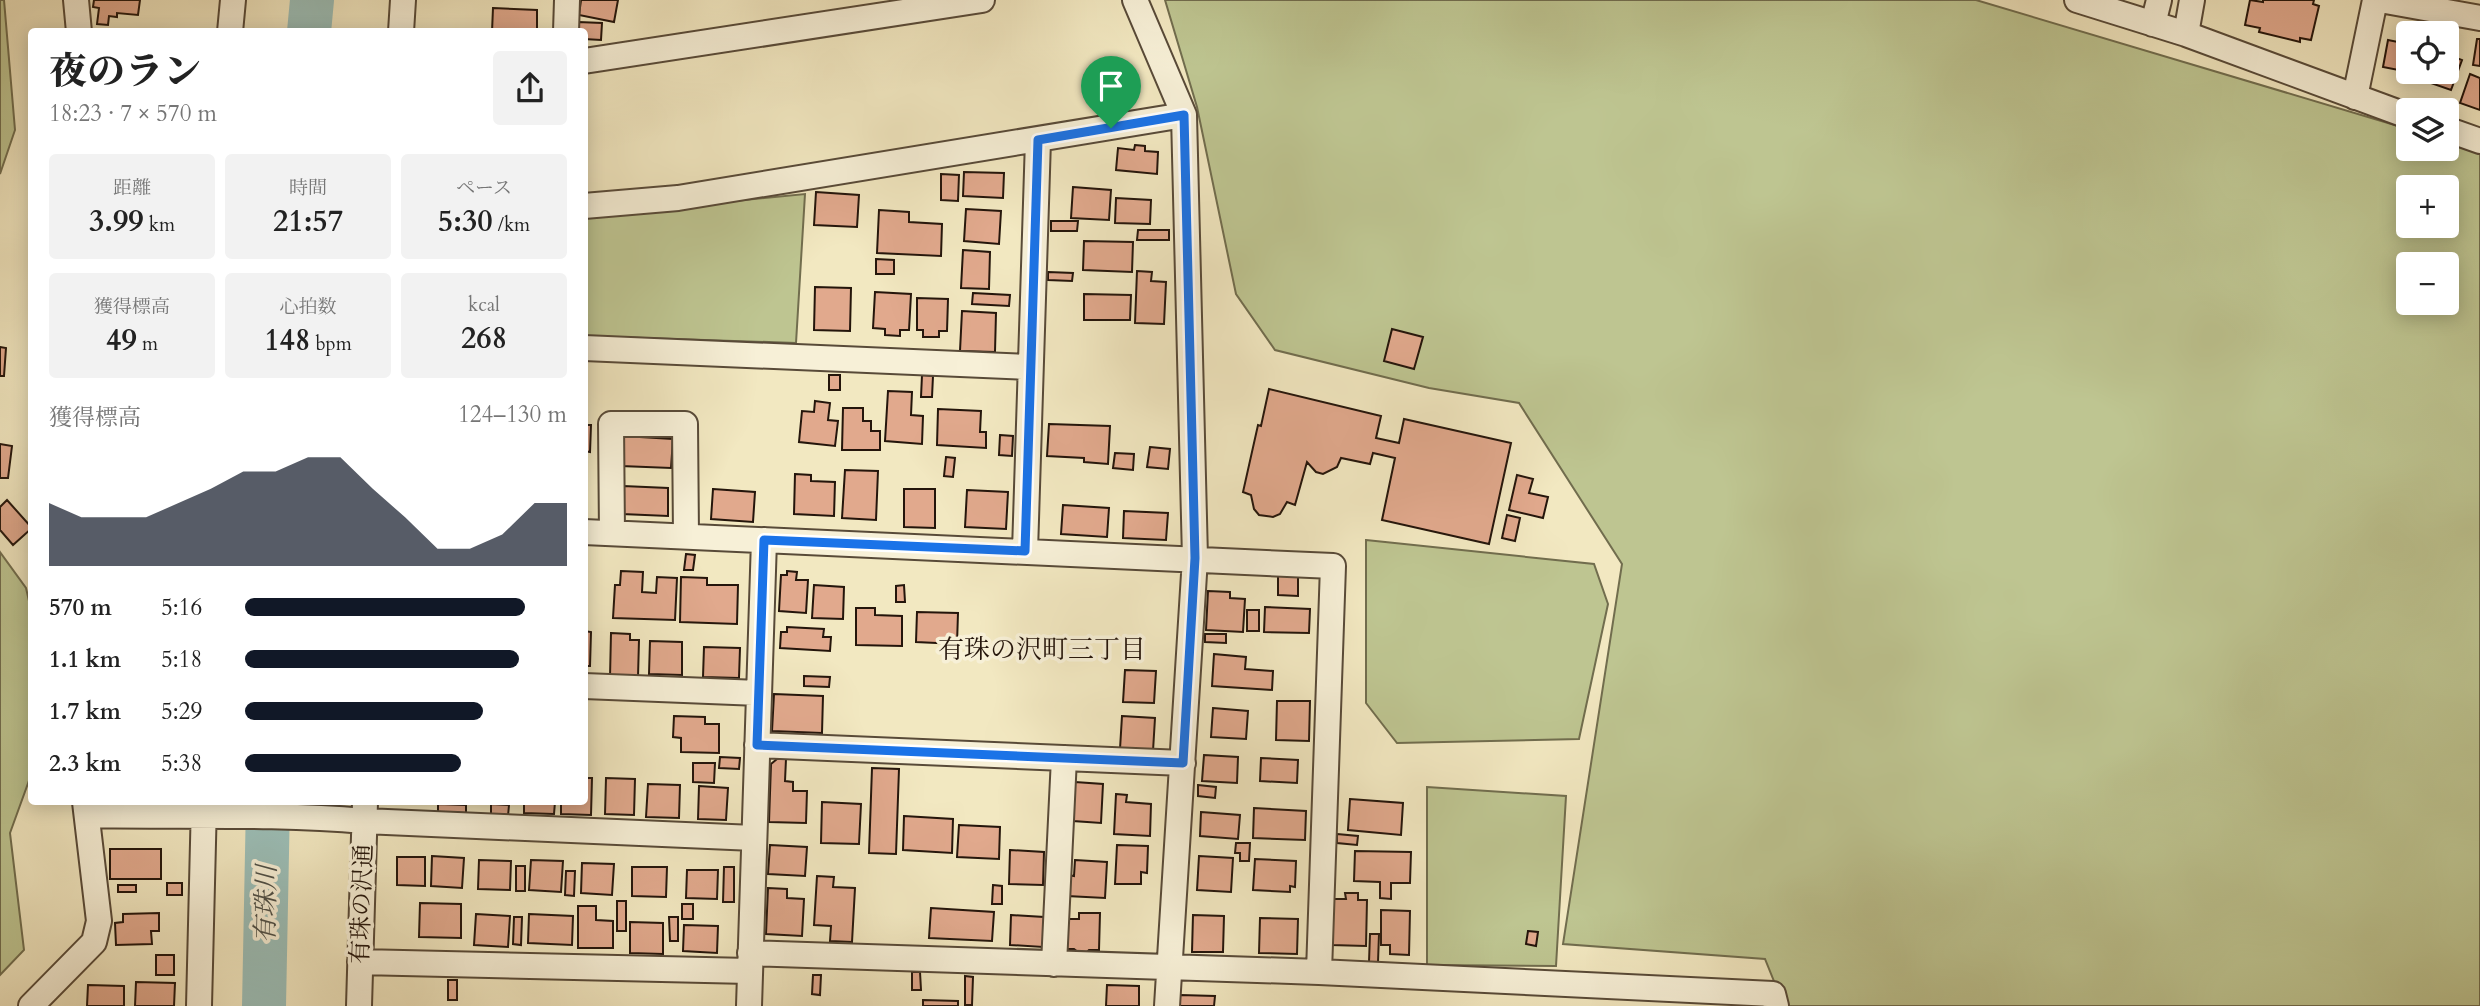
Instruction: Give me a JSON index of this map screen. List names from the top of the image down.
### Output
{
  "streets": {
    "street": ["有珠の沢通"]
  },
  "districts": ["有珠の沢町三丁目"],
  "water": ["有珠川"],
  "page": {
    "map_buttons": ["+", "−"],
    "heading": ["夜のラン", "18:23 · 7 × 570 m"],
    "stats": [
      ["距離", "3.99 km"],
      ["時間", "21:57"],
      ["ペース", "5:30 /km"],
      ["獲得標高", "49 m"],
      ["心拍数", "148 bpm"],
      ["kcal", "268"]
    ],
    "chart": ["獲得標高", "124–130 m"],
    "list": [
      {
        "name": "570 m",
        "note": "5:16"
      },
      {
        "name": "1.1 km",
        "note": "5:18"
      },
      {
        "name": "1.7 km",
        "note": "5:29"
      },
      {
        "name": "2.3 km",
        "note": "5:38"
      }
    ]
  }
}
